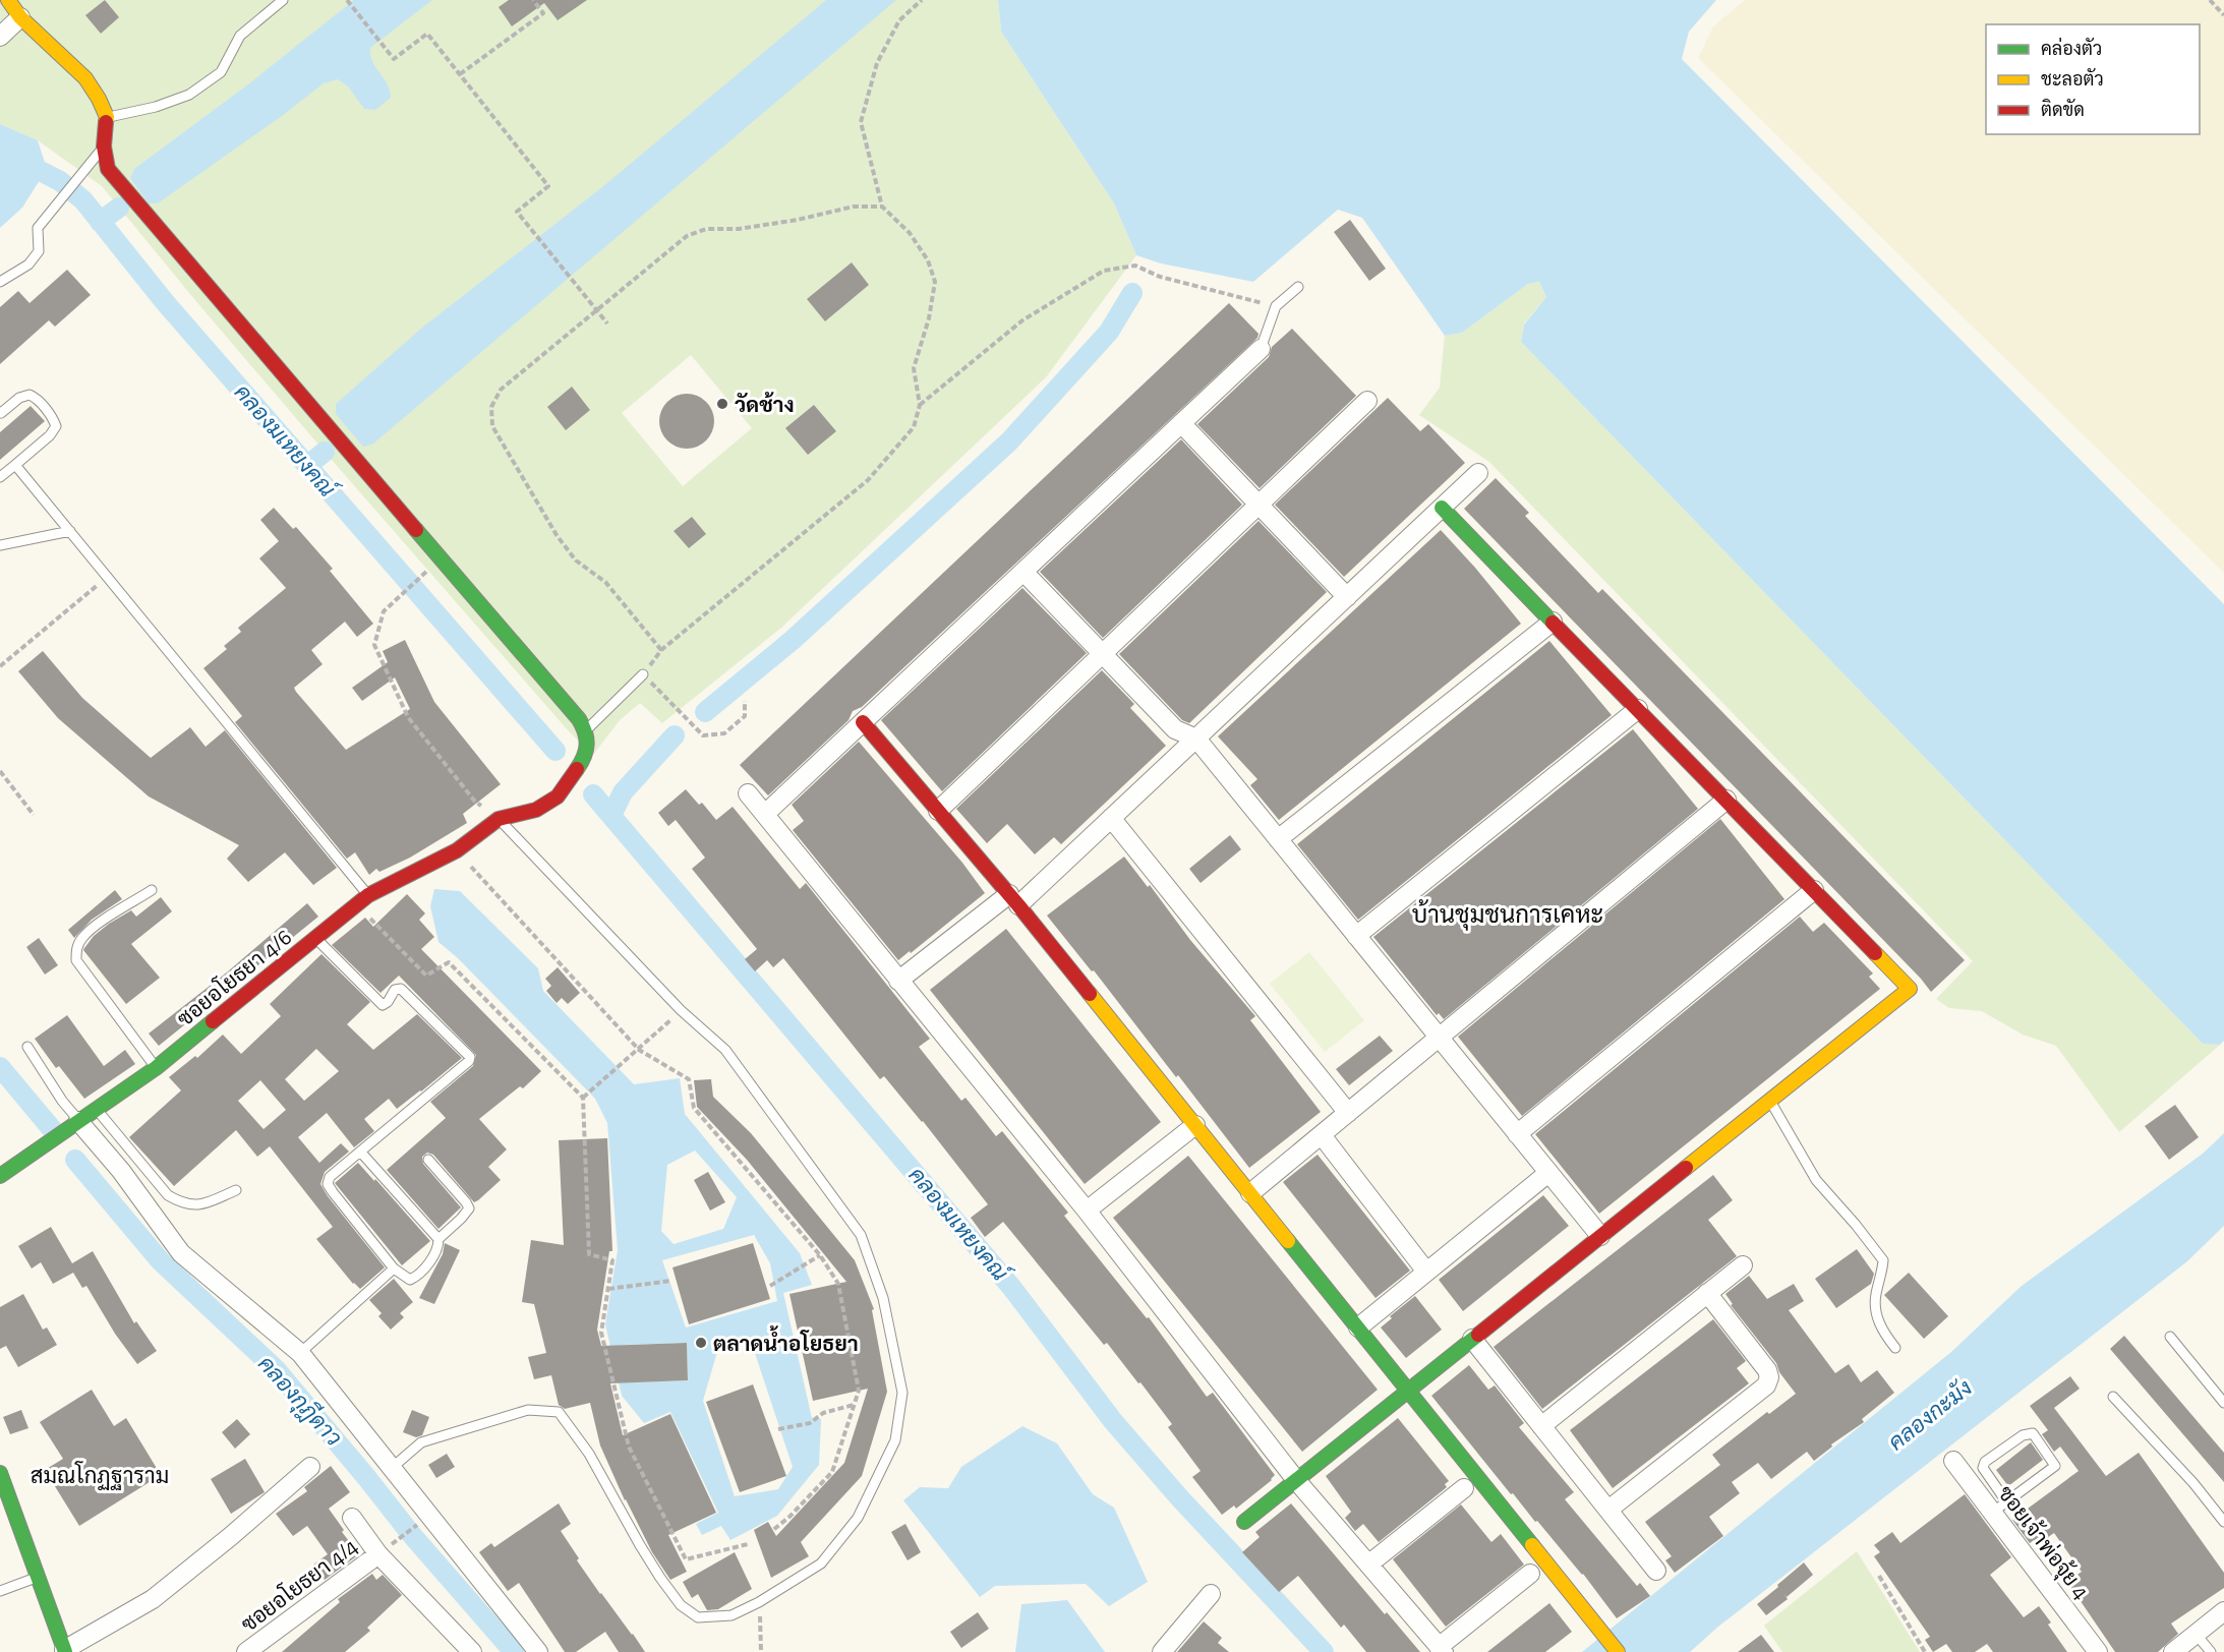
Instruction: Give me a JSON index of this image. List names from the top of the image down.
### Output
{
  "streets": {
    "street": ["ซอยอโยธยา 4/6", "ซอยเจ้าพ่อจุ้ย 4", "ซอยอโยธยา 4/4"]
  },
  "districts": ["บ้านชุมชนการเคหะ", "สมณโกฏฐาราม"],
  "water": ["คลองมเหยงคณ์", "คลองกุฎีดาว", "คลองกะมัง"],
  "places": ["วัดช้าง", "ตลาดน้ำอโยธยา"],
  "legend": ["คล่องตัว", "ชะลอตัว", "ติดขัด"]
}
